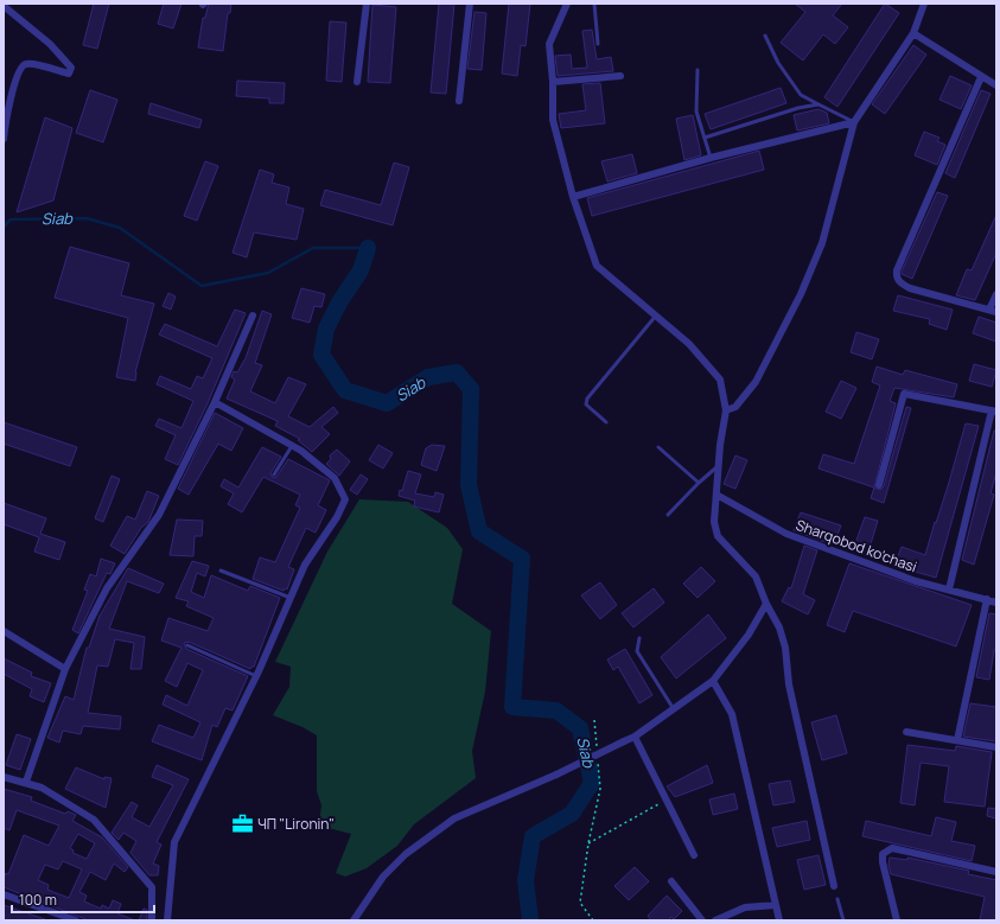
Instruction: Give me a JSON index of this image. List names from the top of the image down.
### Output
{
  "streets": {
    "street": ["Sharqobod ko'chasi"]
  },
  "water": ["Siab"],
  "places": {
    "office": ["ЧП \"Lironin\""]
  },
  "scale_bar": "100 m"
}
